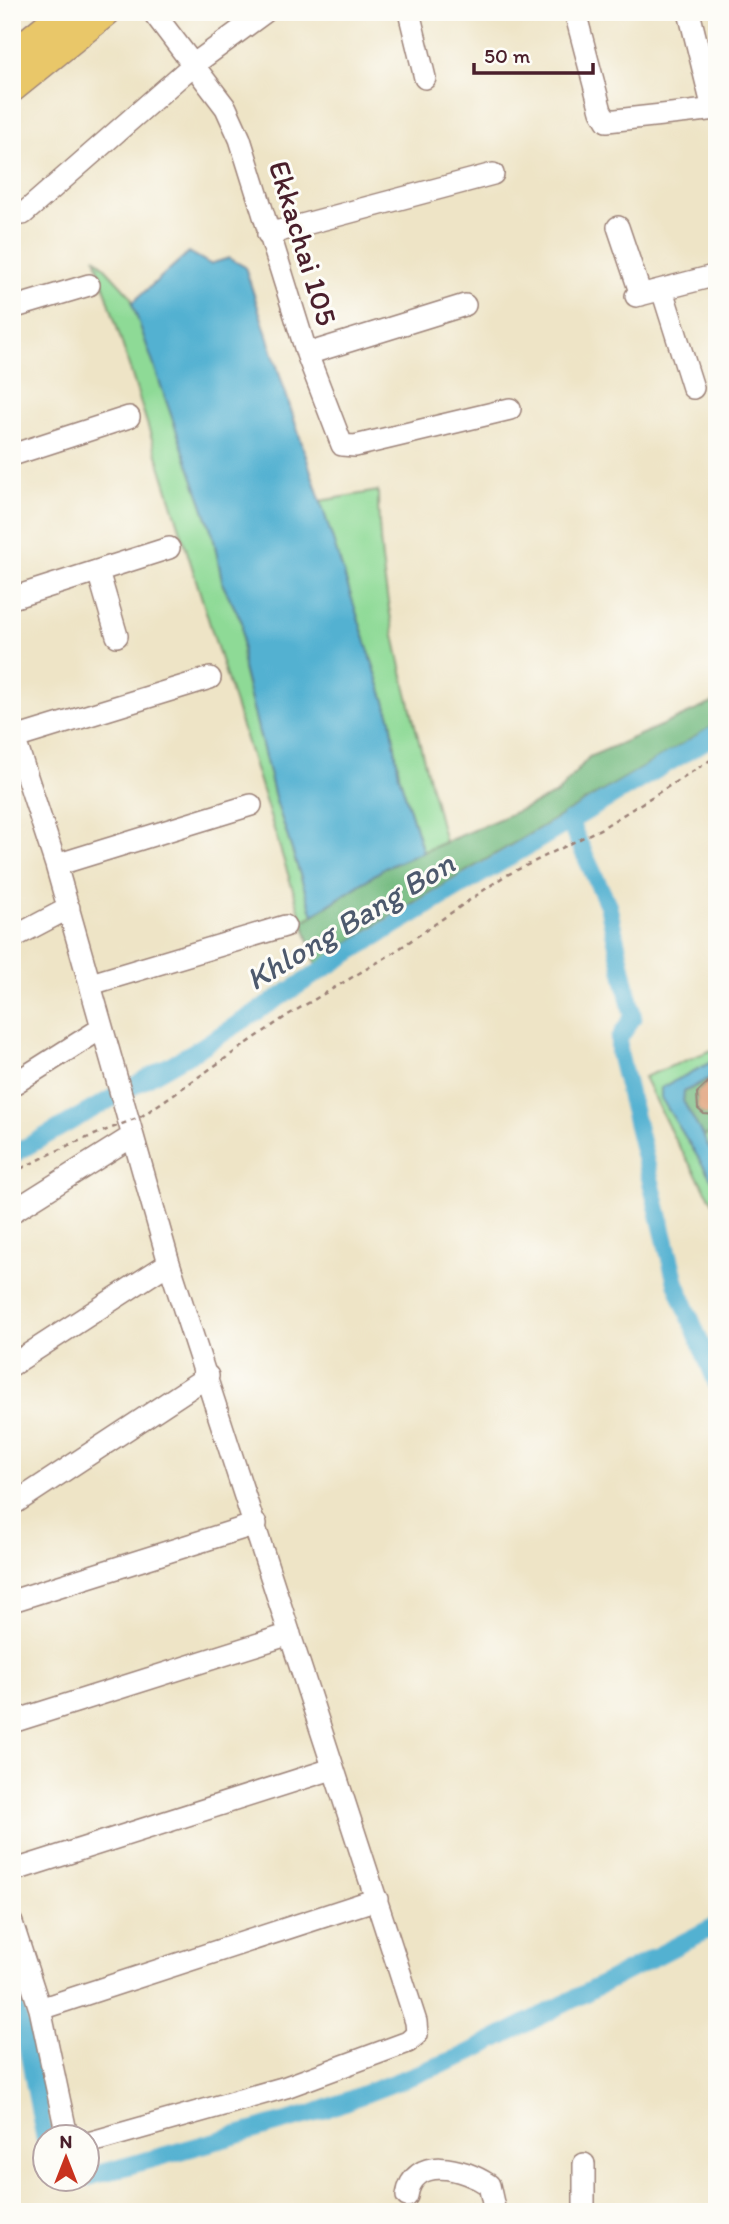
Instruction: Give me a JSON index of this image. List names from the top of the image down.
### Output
{
  "streets": {
    "street": ["Ekkachai 105"]
  },
  "water": ["Khlong Bang Bon"],
  "scale_bar": "50 m",
  "north": "top"
}
